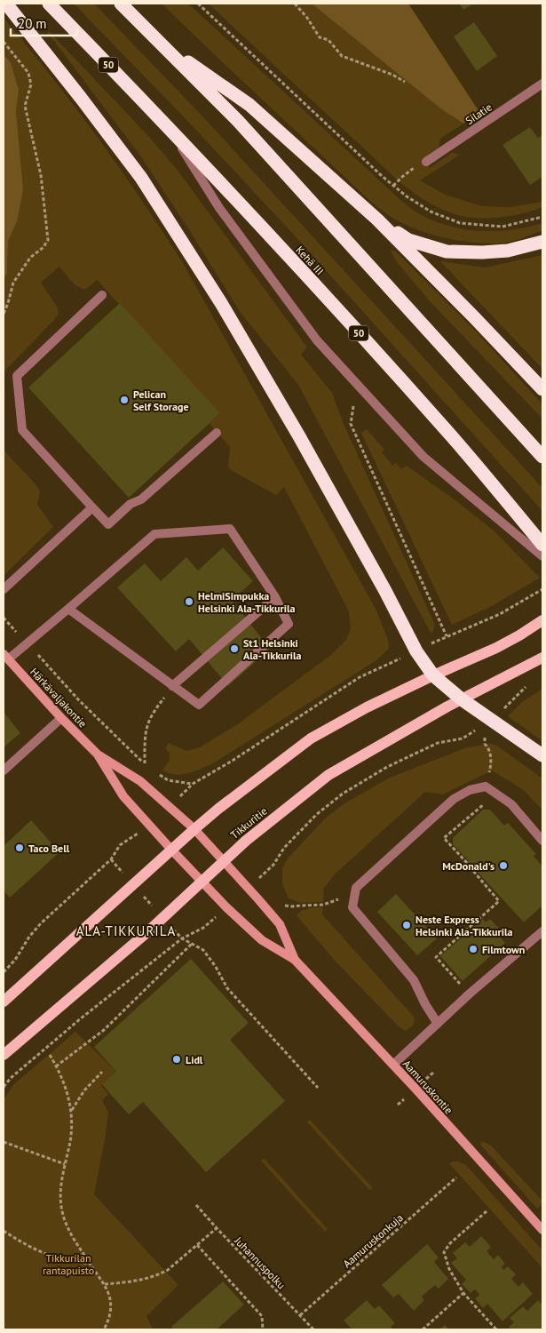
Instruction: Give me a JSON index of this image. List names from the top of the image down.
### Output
{
  "streets": {
    "highway": ["50", "Kehä III"],
    "main road": ["Tikkuritie"],
    "street": ["Silatie", "Härkävaljakontie", "Aamuruskontie"],
    "path": ["Aamuruskonkuja", "Juhannuspolku"]
  },
  "crossings": [
    ["Härkävaljakontie", "Aamuruskontie"],
    ["Tikkuritie", "Aamuruskontie"],
    ["Aamuruskonkuja", "Juhannuspolku"]
  ],
  "districts": ["ALA-TIKKURILA"],
  "parks": ["Tikkurilan rantapuisto"],
  "places": [
    "Pelican Self Storage",
    "HelmiSimpukka Helsinki Ala-Tikkurila",
    "St1 Helsinki Ala-Tikkurila",
    "Taco Bell",
    "McDonald's",
    "Neste Express Helsinki Ala-Tikkurila",
    "Filmtown",
    "Lidl"
  ],
  "scale_bar": "20 m"
}
